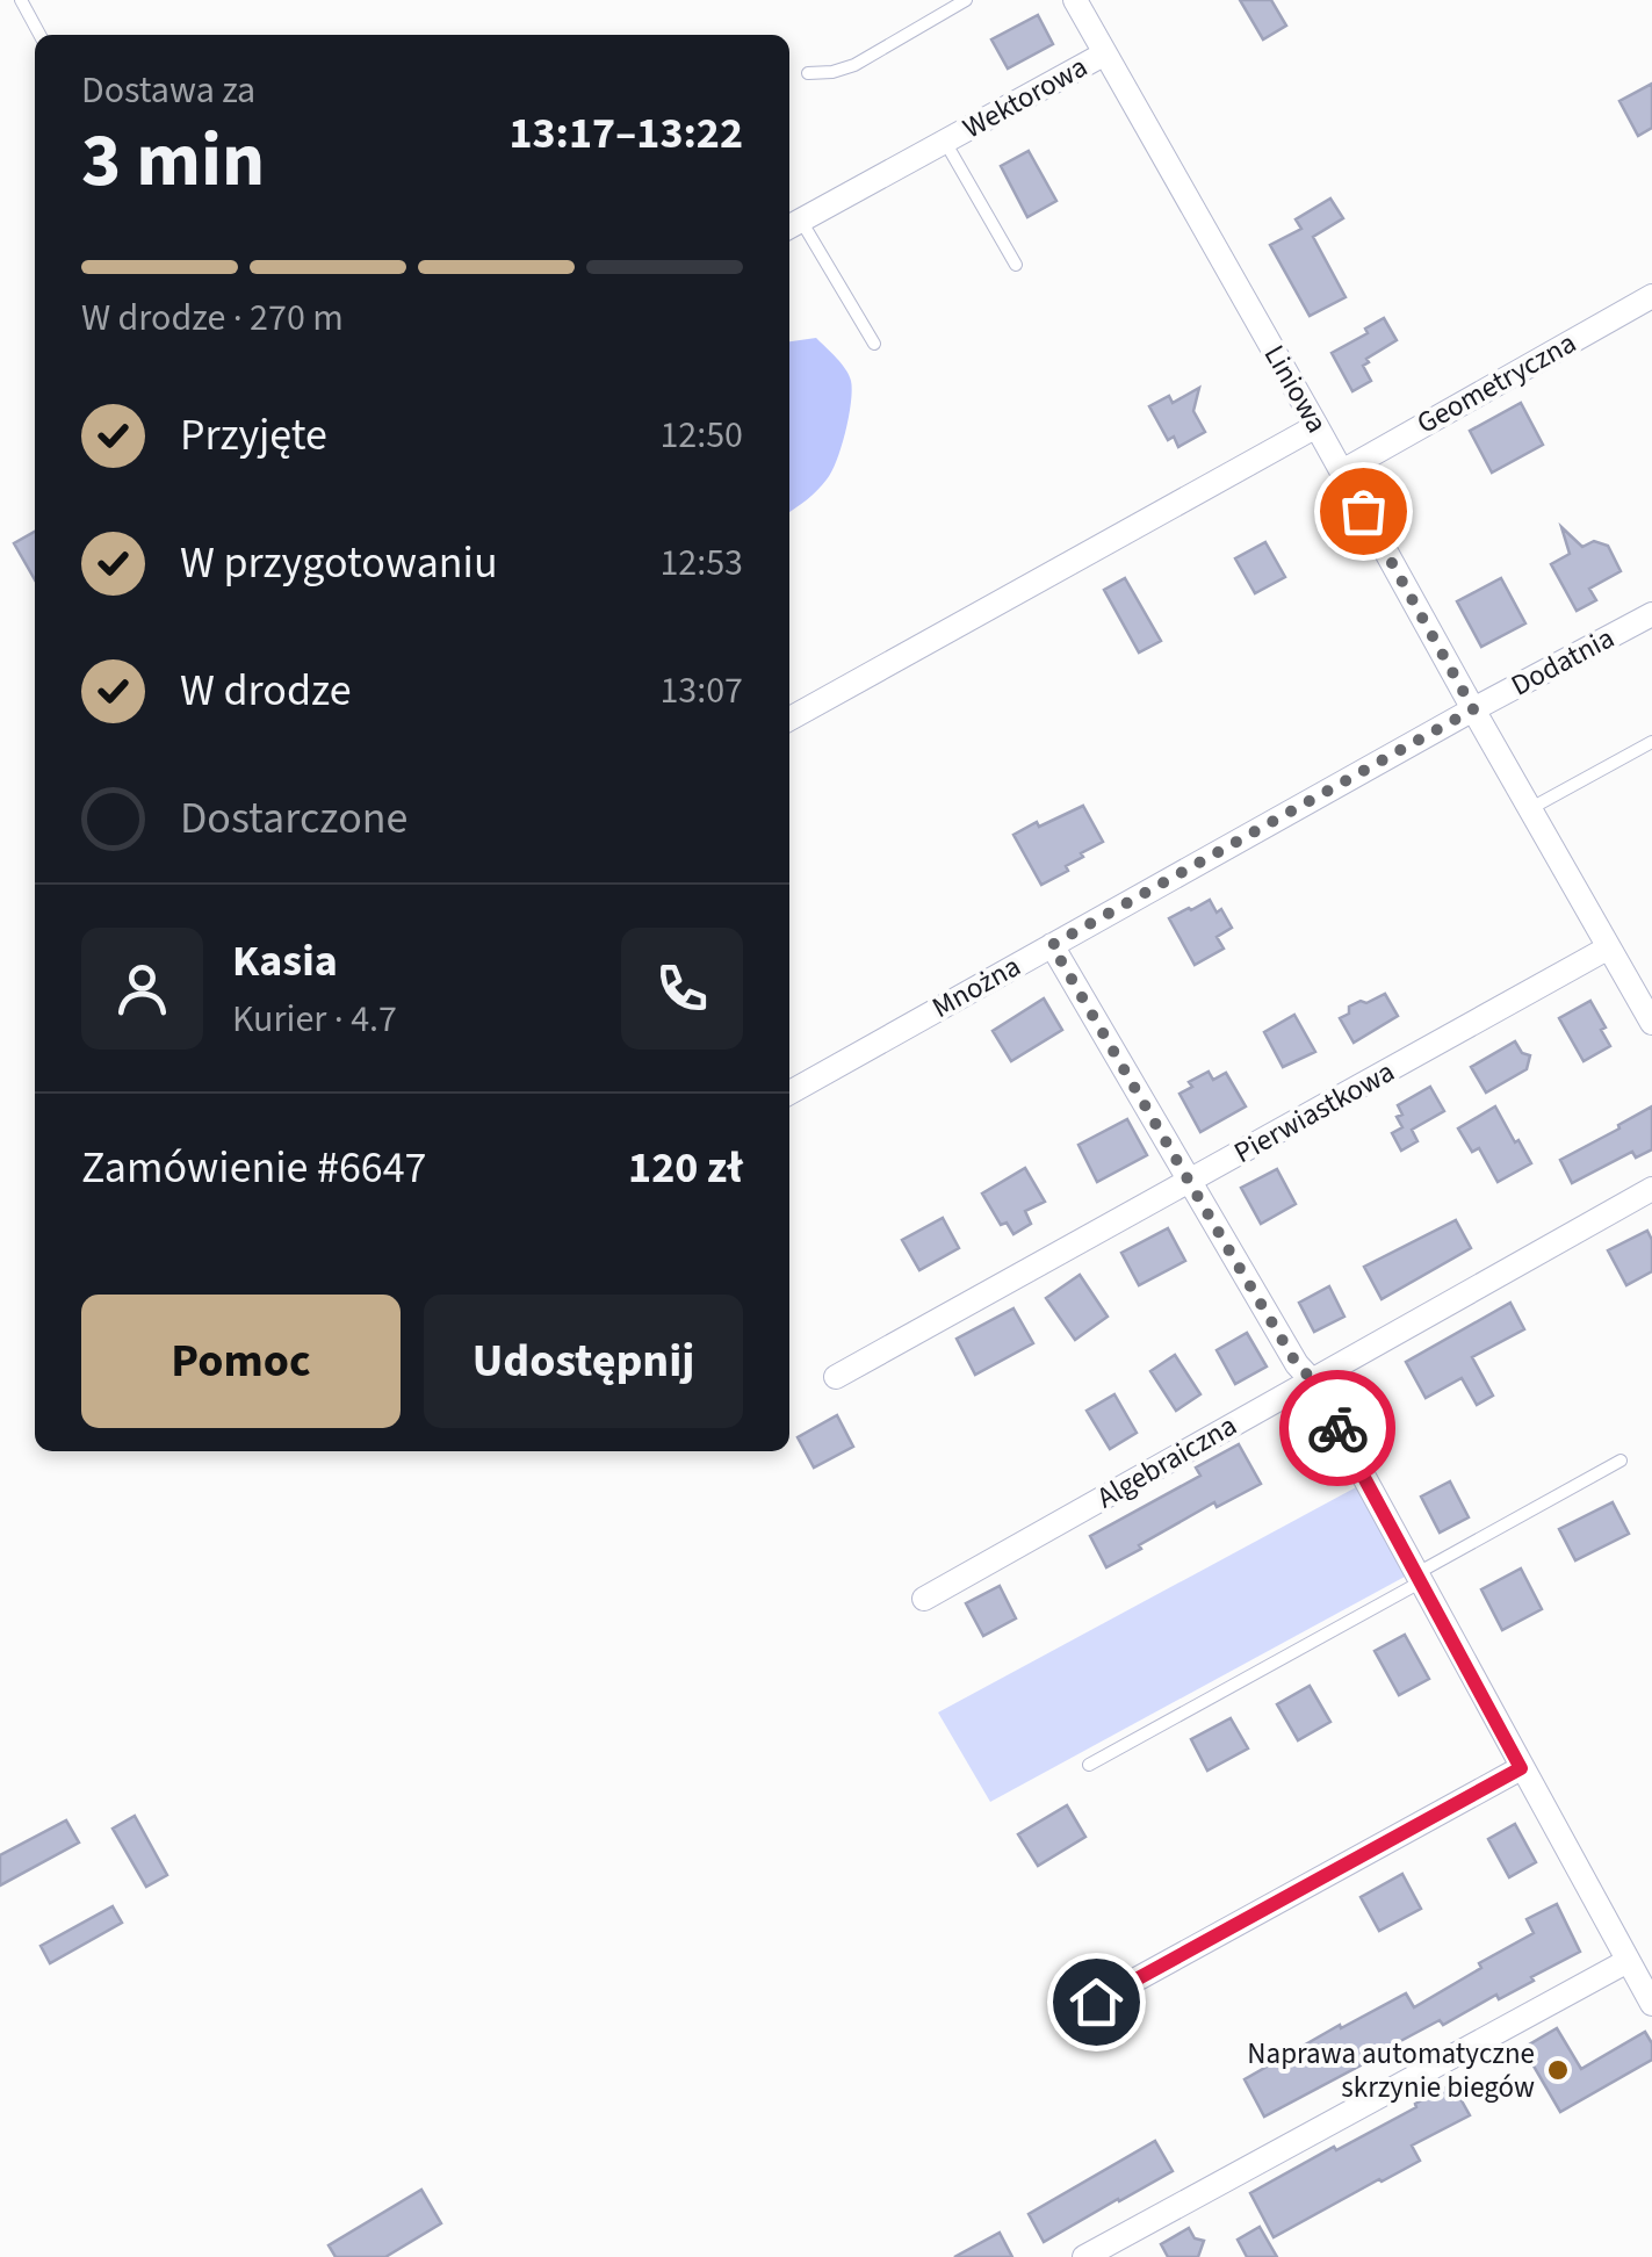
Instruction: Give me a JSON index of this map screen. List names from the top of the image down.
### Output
{
  "streets": {
    "street": [
      "Wektorowa",
      "Geometryczna",
      "Liniowa",
      "Dodatnia",
      "Mnożna",
      "Pierwiastkowa",
      "Algebraiczna"
    ]
  },
  "crossings": [
    ["Wektorowa", "Liniowa"],
    ["Geometryczna", "Liniowa"],
    ["Liniowa", "Dodatnia"],
    ["Liniowa", "Mnożna"],
    ["Liniowa", "Pierwiastkowa"],
    ["Dodatnia", "Mnożna"]
  ],
  "places": ["Naprawa automatyczne skrzynie biegów"],
  "page": {
    "heading": ["3 min", "Dostawa za", "13:17–13:22"],
    "panel": [
      "Kasia",
      "Kurier · 4.7",
      "Zamówienie #6647",
      "120 zł"
    ],
    "bar": "W drodze · 270 m",
    "list": [
      ["Przyjęte", "12:50"],
      ["W przygotowaniu", "12:53"],
      ["W drodze", "13:07"],
      "Dostarczone"
    ],
    "buttons": ["Pomoc", "Udostępnij"]
  }
}
